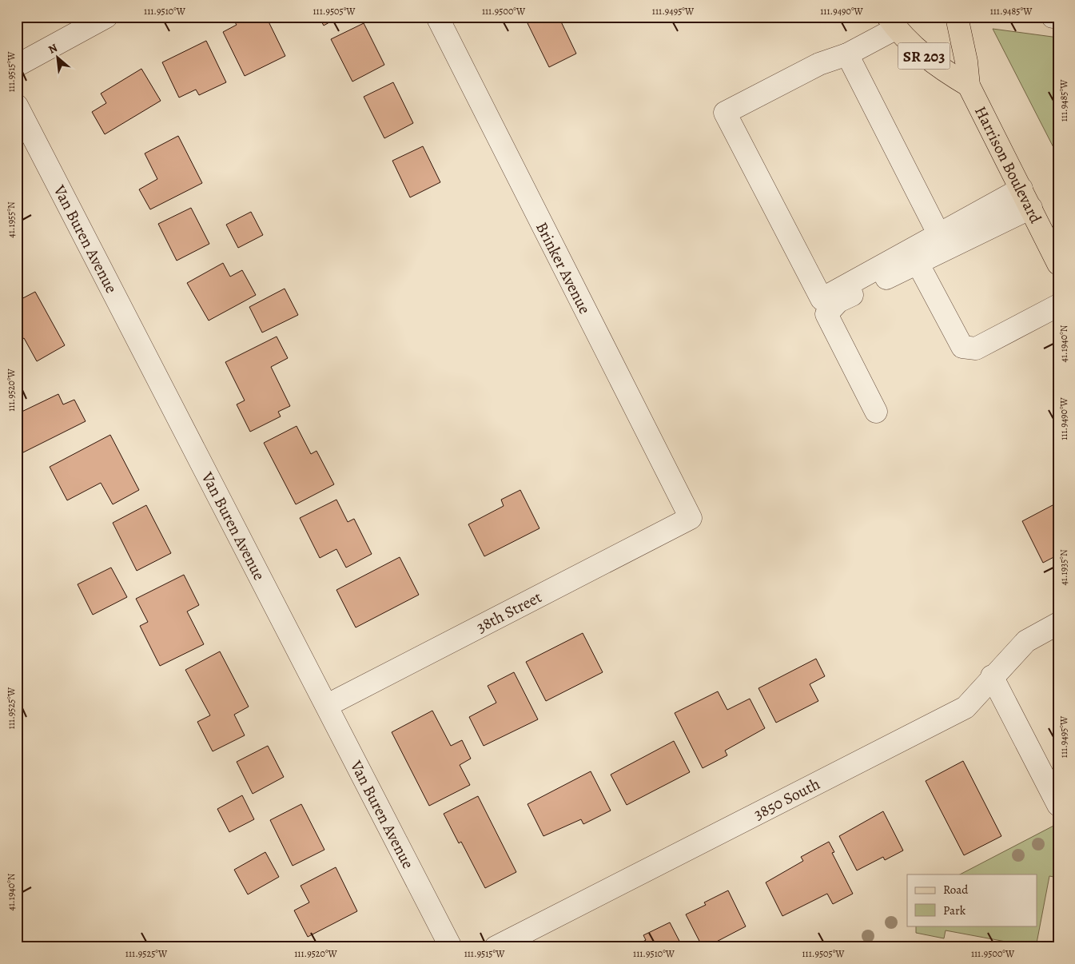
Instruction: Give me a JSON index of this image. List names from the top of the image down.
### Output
{
  "streets": {
    "main road": ["SR 203", "Harrison Boulevard"],
    "street": [
      "Van Buren Avenue",
      "Brinker Avenue",
      "38th Street",
      "3850 South"
    ]
  },
  "crossings": [
    ["Van Buren Avenue", "38th Street"],
    ["Brinker Avenue", "38th Street"]
  ],
  "legend": ["Road", "Park"],
  "north": "top left",
  "coordinates": [
    "111.9510°W",
    "111.9505°W",
    "111.9500°W",
    "111.9495°W",
    "111.9490°W",
    "111.9485°W",
    "111.9515°W",
    "41.1955°N",
    "41.1940°N",
    "111.9520°W",
    "41.1935°N",
    "111.9525°W"
  ]
}
